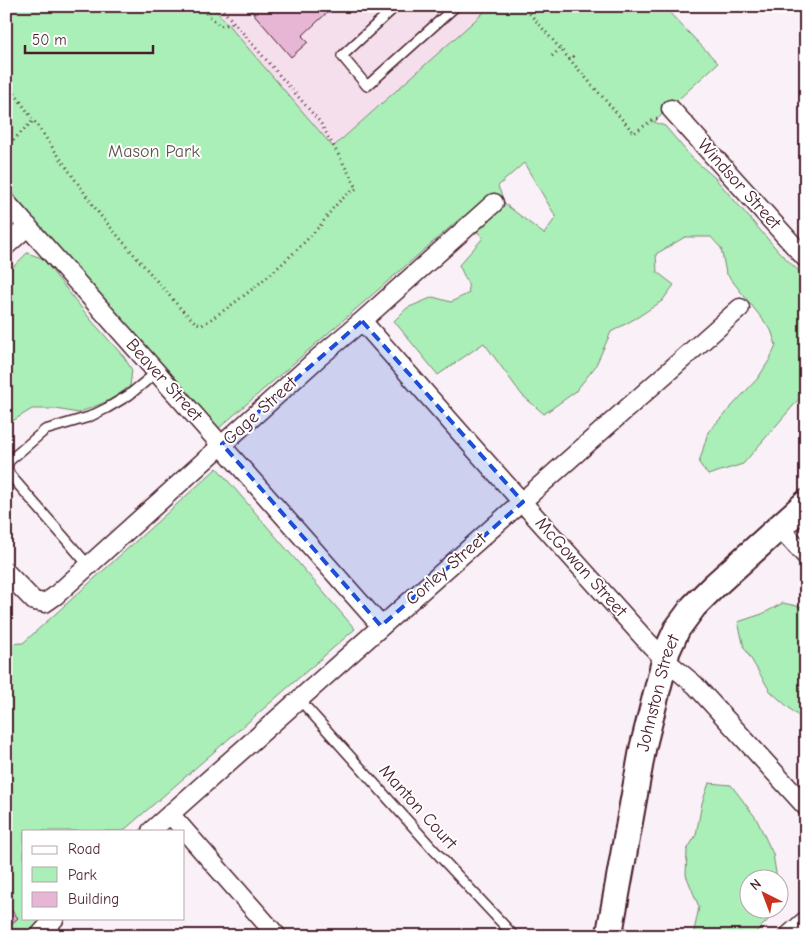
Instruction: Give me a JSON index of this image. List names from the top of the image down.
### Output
{
  "streets": {
    "main road": ["Johnston Street"],
    "street": [
      "Windsor Street",
      "Beaver Street",
      "Gage Street",
      "McGowan Street",
      "Corley Street"
    ],
    "lane": ["Manton Court"]
  },
  "crossings": [
    ["Beaver Street", "Gage Street"],
    ["Beaver Street", "Corley Street"],
    ["Gage Street", "McGowan Street"],
    ["McGowan Street", "Corley Street"],
    ["McGowan Street", "Johnston Street"],
    ["Corley Street", "Manton Court"]
  ],
  "parks": ["Mason Park"],
  "legend": ["Road", "Park", "Building"],
  "scale_bar": "50 m",
  "north": "top left"
}
